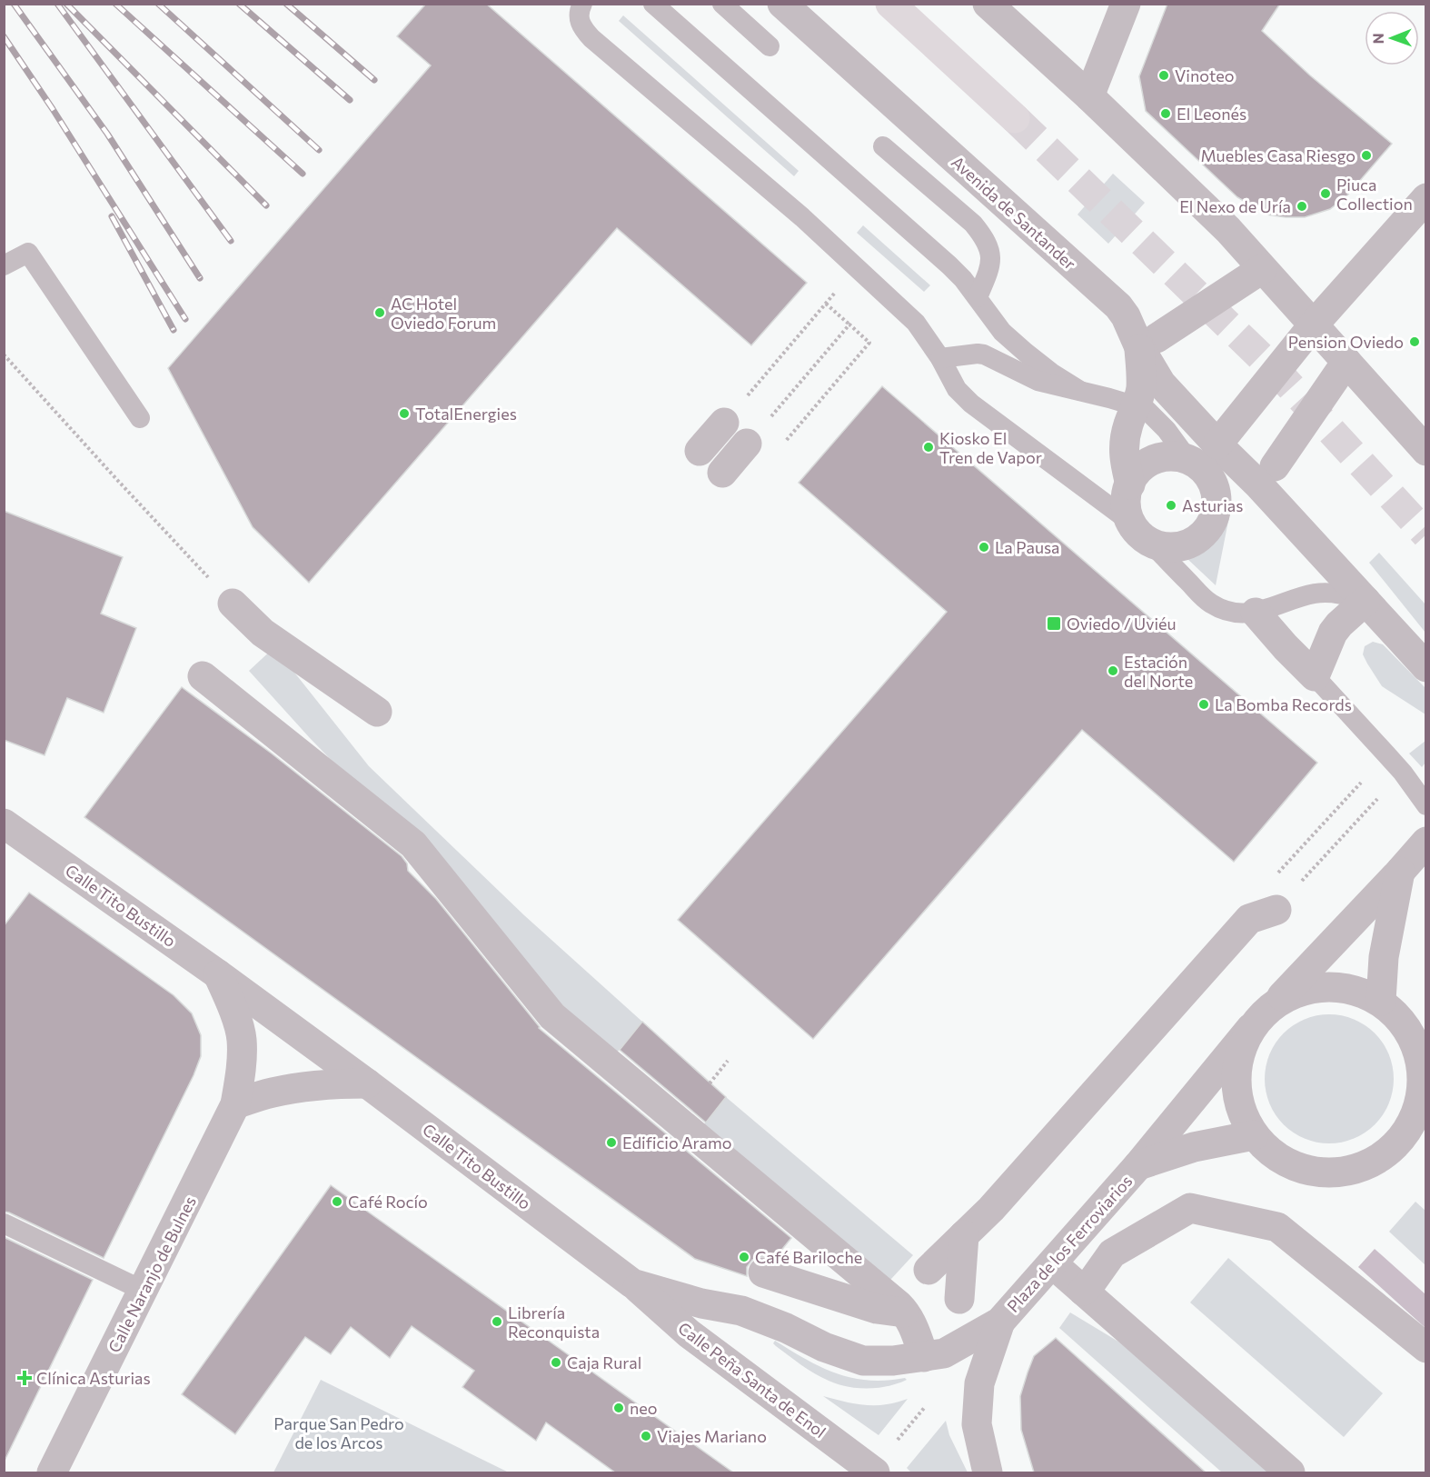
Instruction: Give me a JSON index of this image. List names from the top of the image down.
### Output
{
  "streets": {
    "street": [
      "Avenida de Santander",
      "Calle Tito Bustillo",
      "Plaza de los Ferroviarios",
      "Calle Naranjo de Bulnes",
      "Calle Peña Santa de Enol"
    ]
  },
  "crossings": [
    ["Calle Tito Bustillo", "Plaza de los Ferroviarios"],
    ["Calle Tito Bustillo", "Calle Naranjo de Bulnes"],
    ["Calle Tito Bustillo", "Calle Peña Santa de Enol"]
  ],
  "parks": ["Parque San Pedro de los Arcos"],
  "places": {
    "other": [
      "Vinoteo",
      "El Leonés",
      "Muebles Casa Riesgo",
      "Piuca Collection",
      "El Nexo de Uría",
      "AC Hotel Oviedo Forum",
      "Pension Oviedo",
      "TotalEnergies",
      "Kiosko El Tren de Vapor",
      "Asturias",
      "La Pausa",
      "Estación del Norte",
      "La Bomba Records",
      "Edificio Aramo",
      "Café Rocío",
      "Café Bariloche",
      "Librería Reconquista",
      "Caja Rural",
      "neo",
      "Viajes Mariano"
    ],
    "transit": ["Oviedo / Uviéu"],
    "health": ["Clínica Asturias"]
  },
  "north": "left"
}
